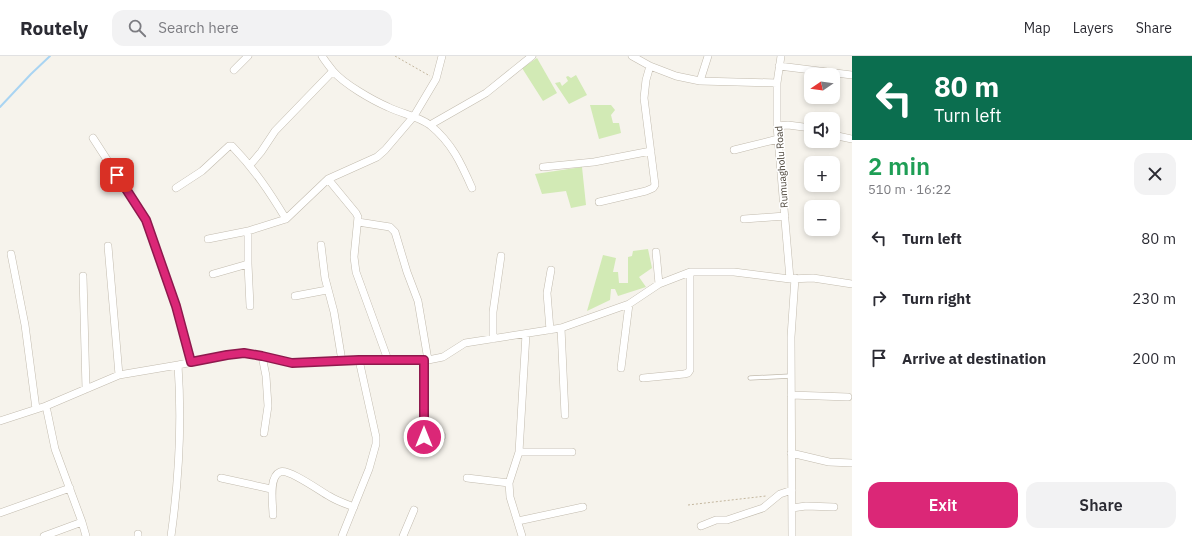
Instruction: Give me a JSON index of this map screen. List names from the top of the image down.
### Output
{
  "streets": {
    "street": ["Rumuagholu Road"]
  },
  "north": "left",
  "page": {
    "header": "Routely",
    "search": "Search here",
    "nav": ["Map", "Layers", "Share"],
    "turn": ["80 m", "Turn left"],
    "map_buttons": ["+", "−"],
    "heading": ["2 min", "510 m · 16:22"],
    "list": [
      {
        "name": "Turn left",
        "value": "80 m"
      },
      {
        "name": "Turn right",
        "value": "230 m"
      },
      {
        "name": "Arrive at destination",
        "value": "200 m"
      }
    ],
    "buttons": ["Exit", "Share"]
  }
}
